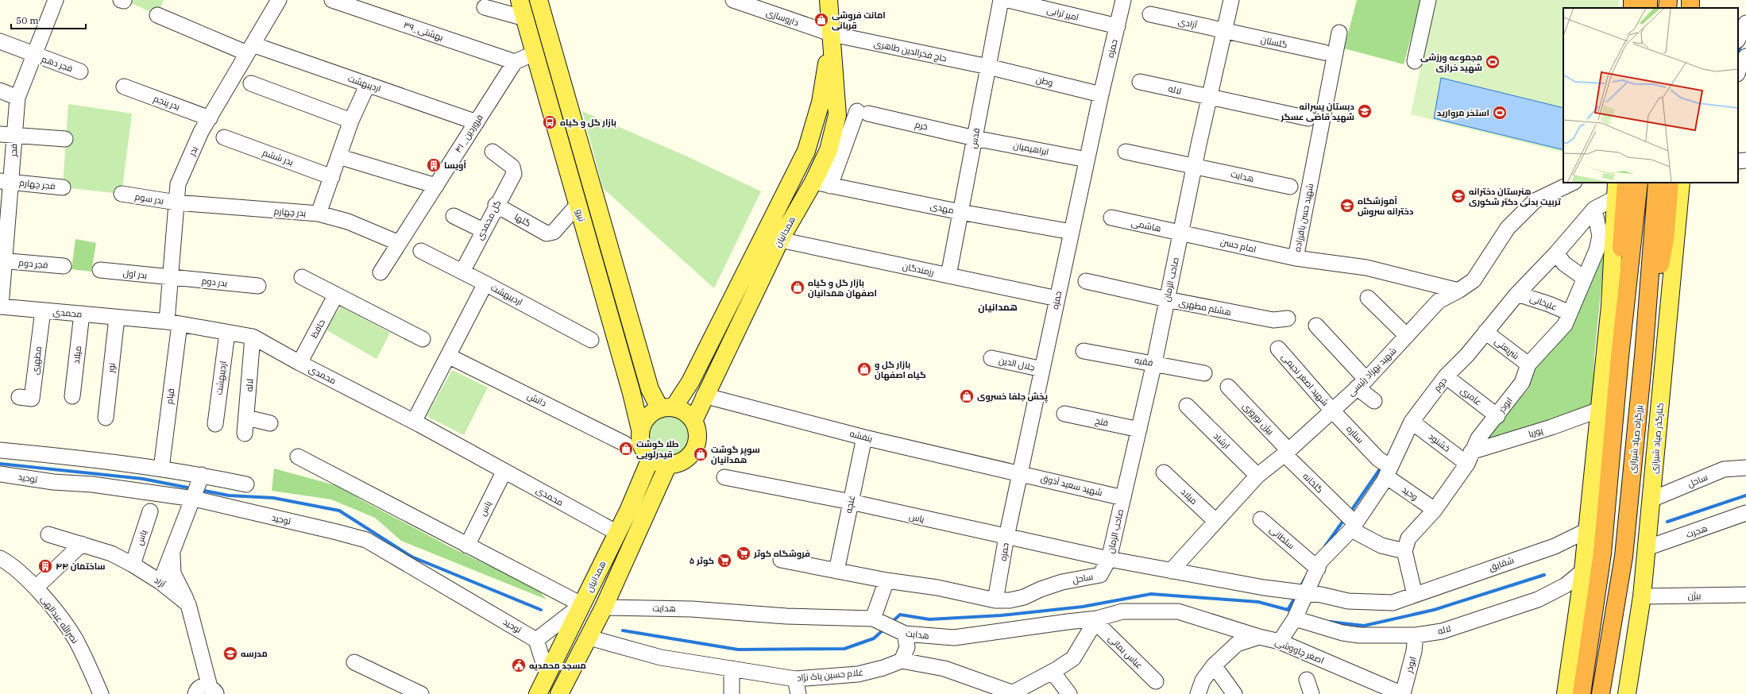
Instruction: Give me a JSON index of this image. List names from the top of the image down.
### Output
{
  "streets": {
    "highway": ["بزرگراه صیاد شیرازی"],
    "main road": ["نیرو", "همدانیان", "کنارگذر صیاد شیرازی"],
    "street": [
      "امیر ترابی",
      "داروسازی",
      "آزادی",
      "۳۹_بهشتی",
      "گلستان",
      "حمزه",
      "حاج فخرالدین طاهری",
      "فجر دهم",
      "وطن",
      "اردیبهشت",
      "لاله",
      "بدر پنجم",
      "خرم",
      "۴۱ _فروردین",
      "قدس",
      "ابراهیمیان",
      "فجر",
      "بدر",
      "بدر ششم",
      "هدایت",
      "فجر چهارم",
      "بدر سوم",
      "مهدی",
      "بدر چهارم",
      "شهید حسن باقرزاده",
      "گل محمدی",
      "گلها",
      "هاشمی",
      "امام حسن",
      "فجر دوم",
      "رزمندگان",
      "بدر اول",
      "صاحب الزمان",
      "بدر دوم",
      "علیخانی",
      "هشتم مطهری",
      "محمدی",
      "حافظ",
      "شریعتی",
      "میلاد",
      "مطهری",
      "فقیه",
      "جلال الدین",
      "نور",
      "شهید بهزاد رئیسی",
      "شهید اصغر نجیمی",
      "دوم",
      "قیام",
      "عامری",
      "دانش",
      "ابوذر",
      "بیژن نوروزی",
      "فتح",
      "پوریا",
      "ستاره",
      "بنفشه",
      "ارشاد",
      "خشنود",
      "توحید",
      "ساحل",
      "گلخانه",
      "شهید سعید آذوق",
      "وحید",
      "غنچه",
      "یاس",
      "هجرت",
      "سلطانی",
      "شقایق",
      "آزاد",
      "بیژن",
      "نصرالله عبدالهی",
      "اصغر چاووشی",
      "عباس بمانی",
      "غلام حسین پاک نژاد"
    ]
  },
  "crossings": [
    ["امیر ترابی", "حمزه"],
    ["داروسازی", "حاج فخرالدین طاهری"],
    ["داروسازی", "همدانیان"],
    ["آزادی", "گلستان"],
    ["آزادی", "صاحب الزمان"],
    ["۳۹_بهشتی", "۴۱ _فروردین"],
    ["گلستان", "صاحب الزمان"],
    ["حمزه", "وطن"],
    ["حمزه", "ابراهیمیان"],
    ["حمزه", "مهدی"],
    ["حمزه", "رزمندگان"],
    ["حمزه", "جلال الدین"],
    ["حمزه", "بنفشه"],
    ["حمزه", "ساحل"],
    ["حمزه", "شهید سعید آذوق"],
    ["حمزه", "یاس"],
    ["حاج فخرالدین طاهری", "وطن"],
    ["حاج فخرالدین طاهری", "قدس"],
    ["حاج فخرالدین طاهری", "همدانیان"],
    ["فجر دهم", "فجر"],
    ["وطن", "قدس"],
    ["اردیبهشت", "۴۱ _فروردین"],
    ["اردیبهشت", "بدر"],
    ["اردیبهشت", "گل محمدی"],
    ["اردیبهشت", "محمدی"],
    ["لاله", "صاحب الزمان"],
    ["لاله", "محمدی"],
    ["لاله", "دوم"],
    ["لاله", "ابوذر"],
    ["بدر پنجم", "بدر"],
    ["خرم", "قدس"],
    ["خرم", "ابراهیمیان"],
    ["خرم", "مهدی"],
    ["۴۱ _فروردین", "بدر چهارم"],
    ["قدس", "ابراهیمیان"],
    ["قدس", "مهدی"],
    ["قدس", "رزمندگان"],
    ["فجر", "فجر چهارم"],
    ["فجر", "فجر دوم"],
    ["فجر", "محمدی"],
    ["بدر", "بدر سوم"],
    ["بدر", "بدر چهارم"],
    ["بدر", "بدر اول"],
    ["بدر", "بدر دوم"],
    ["بدر", "محمدی"],
    ["بدر", "قیام"],
    ["هدایت", "صاحب الزمان"],
    ["هدایت", "اصغر چاووشی"],
    ["هدایت", "عباس بمانی"],
    ["بدر سوم", "بدر چهارم"],
    ["مهدی", "همدانیان"],
    ["نیرو", "گلها"],
    ["نیرو", "همدانیان"],
    ["شهید حسن باقرزاده", "امام حسن"],
    ["شهید حسن باقرزاده", "شهید بهزاد رئیسی"],
    ["گل محمدی", "گلها"],
    ["هاشمی", "امام حسن"],
    ["هاشمی", "صاحب الزمان"],
    ["همدانیان", "رزمندگان"],
    ["همدانیان", "محمدی"],
    ["همدانیان", "بنفشه"],
    ["امام حسن", "صاحب الزمان"],
    ["بدر اول", "بدر دوم"],
    ["صاحب الزمان", "هشتم مطهری"],
    ["صاحب الزمان", "فقیه"],
    ["صاحب الزمان", "فتح"],
    ["صاحب الزمان", "ساحل"],
    ["صاحب الزمان", "شهید سعید آذوق"],
    ["صاحب الزمان", "یاس"],
    ["علیخانی", "دوم"],
    ["علیخانی", "ابوذر"],
    ["محمدی", "حافظ"],
    ["محمدی", "میلاد"],
    ["محمدی", "مطهری"],
    ["محمدی", "نور"],
    ["محمدی", "قیام"],
    ["محمدی", "یاس"],
    ["شریعتی", "دوم"],
    ["شریعتی", "ابوذر"],
    ["میلاد", "شهید بهزاد رئیسی"],
    ["شهید بهزاد رئیسی", "شهید اصغر نجیمی"],
    ["شهید بهزاد رئیسی", "بیژن نوروزی"],
    ["شهید بهزاد رئیسی", "ستاره"],
    ["شهید بهزاد رئیسی", "ارشاد"],
    ["شهید بهزاد رئیسی", "گلخانه"],
    ["شهید اصغر نجیمی", "ستاره"],
    ["دوم", "عامری"],
    ["دوم", "ابوذر"],
    ["دوم", "ستاره"],
    ["دوم", "خشنود"],
    ["دوم", "گلخانه"],
    ["دوم", "وحید"],
    ["دوم", "سلطانی"],
    ["دوم", "اصغر چاووشی"],
    ["عامری", "ابوذر"],
    ["ابوذر", "پوریا"],
    ["ابوذر", "خشنود"],
    ["ابوذر", "گلخانه"],
    ["ابوذر", "وحید"],
    ["ابوذر", "اصغر چاووشی"],
    ["بیژن نوروزی", "گلخانه"],
    ["پوریا", "خشنود"],
    ["ستاره", "وحید"],
    ["بنفشه", "شهید سعید آذوق"],
    ["بنفشه", "غنچه"],
    ["کنارگذر صیاد شیرازی", "ساحل"],
    ["کنارگذر صیاد شیرازی", "هجرت"],
    ["کنارگذر صیاد شیرازی", "بیژن"],
    ["ساحل", "غنچه"],
    ["ساحل", "یاس"],
    ["غنچه", "یاس"],
    ["یاس", "آزاد"]
  ],
  "districts": ["همدانیان"],
  "places": {
    "shop": [
      "امانت فروشی قربانی",
      "بازار گل و گیاه اصفهان همدانیان",
      "بازار گل و گیاه اصفهان",
      "پخش جلفا خسروی",
      "طلا گوشت قیدرلویی",
      "سوپر گوشت همدانیان"
    ],
    "sports": ["مجموعه ورزشی شهید خرازی", "استخر مروارید"],
    "school or university": [
      "دبستان پسرانه شهید قاضی عسگر",
      "هنرستان دخترانه تربیت بدنی دکتر شکوری",
      "آموزشگاه دخترانه سروش",
      "مدرسه"
    ],
    "bus stop": ["بازار گل و گیاه"],
    "building": ["آویسا", "ساختمان ۴۴"],
    "supermarket": ["فروشگاه کوثر", "کوثر ۵"],
    "public building": ["مسجد محمدیه"]
  },
  "scale_bar": "50 m"
}
